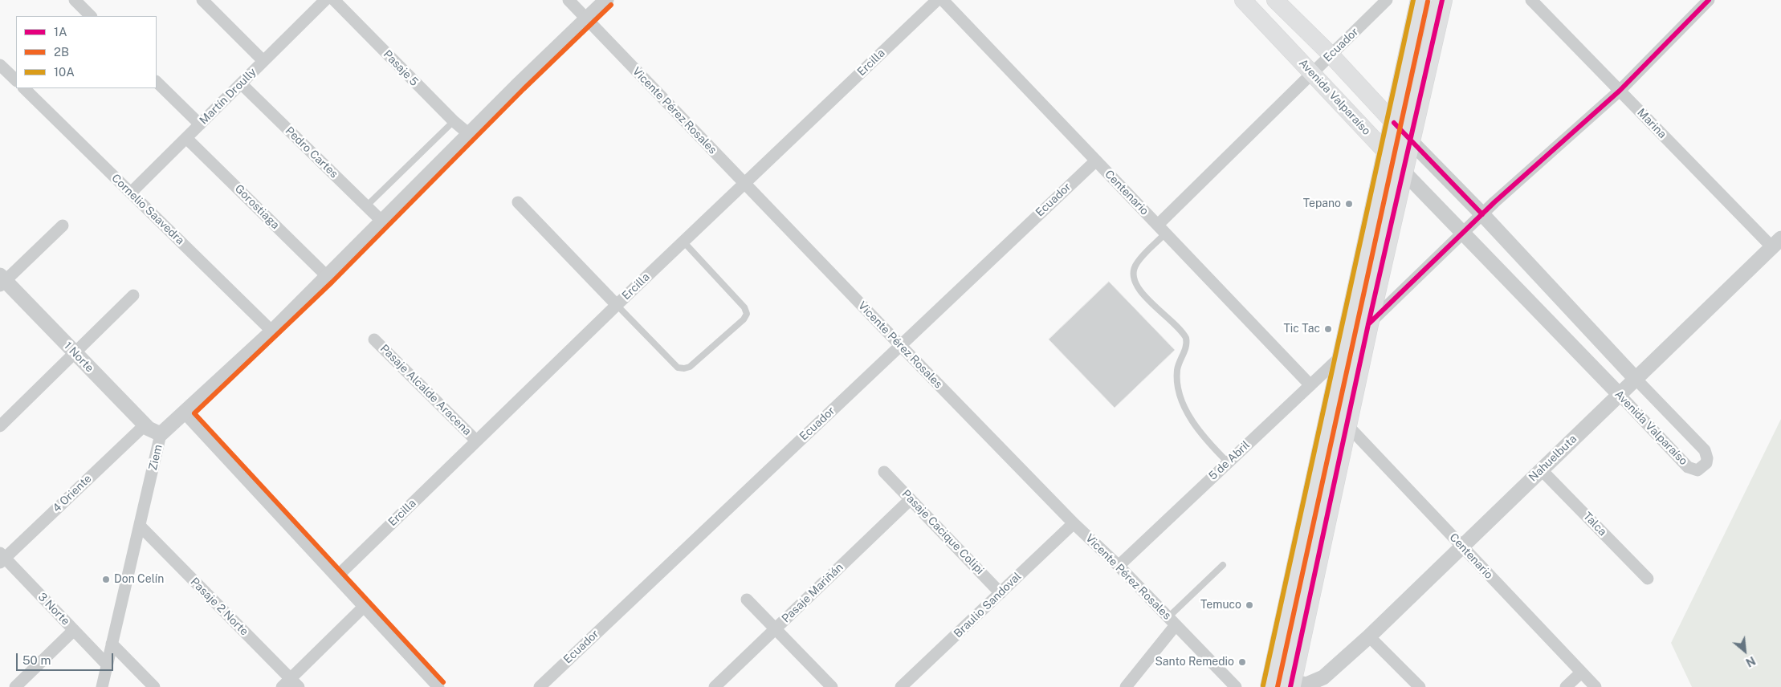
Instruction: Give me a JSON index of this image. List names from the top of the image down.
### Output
{
  "streets": {
    "main road": ["Avenida Valparaíso"],
    "street": [
      "Ecuador",
      "Ercilla",
      "Pasaje 5",
      "Martín Droully",
      "Vicente Pérez Rosales",
      "Marina",
      "Pedro Cartes",
      "Centenario",
      "Gorostiaga",
      "Cornelio Saavedra",
      "1 Norte",
      "Pasaje Alcalde Aracena",
      "Ziem",
      "Nahuelbuta",
      "5 de Abril",
      "4 Oriente",
      "Talca",
      "Pasaje Cacique Colipi",
      "Pasaje Mariñán",
      "Braulio Sandoval",
      "Pasaje 2 Norte",
      "3 Norte"
    ]
  },
  "crossings": [
    ["Ecuador", "Avenida Valparaíso"],
    ["Ecuador", "Vicente Pérez Rosales"],
    ["Ecuador", "Centenario"],
    ["Ercilla", "Vicente Pérez Rosales"],
    ["Ercilla", "Pasaje Alcalde Aracena"],
    ["Pasaje 5", "Ziem"],
    ["Martín Droully", "Pedro Cartes"],
    ["Martín Droully", "Gorostiaga"],
    ["Martín Droully", "Cornelio Saavedra"],
    ["Avenida Valparaíso", "Nahuelbuta"],
    ["Vicente Pérez Rosales", "Ziem"],
    ["Vicente Pérez Rosales", "5 de Abril"],
    ["Vicente Pérez Rosales", "Braulio Sandoval"],
    ["Marina", "Nahuelbuta"],
    ["Pedro Cartes", "Ziem"],
    ["Centenario", "Nahuelbuta"],
    ["Centenario", "5 de Abril"],
    ["Gorostiaga", "Ziem"],
    ["Cornelio Saavedra", "Ziem"],
    ["1 Norte", "Ziem"],
    ["1 Norte", "4 Oriente"],
    ["Ziem", "Pasaje 2 Norte"],
    ["Ziem", "3 Norte"],
    ["Nahuelbuta", "Talca"],
    ["4 Oriente", "3 Norte"],
    ["Pasaje Cacique Colipi", "Pasaje Mariñán"],
    ["Pasaje Cacique Colipi", "Braulio Sandoval"]
  ],
  "places": [
    "Tepano",
    "Tic Tac",
    "Don Celín",
    "Temuco",
    "Santo Remedio"
  ],
  "lines": ["transit line 1A", "transit line 10A", "transit line 2B"],
  "legend": ["1A", "2B", "10A"],
  "scale_bar": "50 m",
  "north": "bottom right"
}
